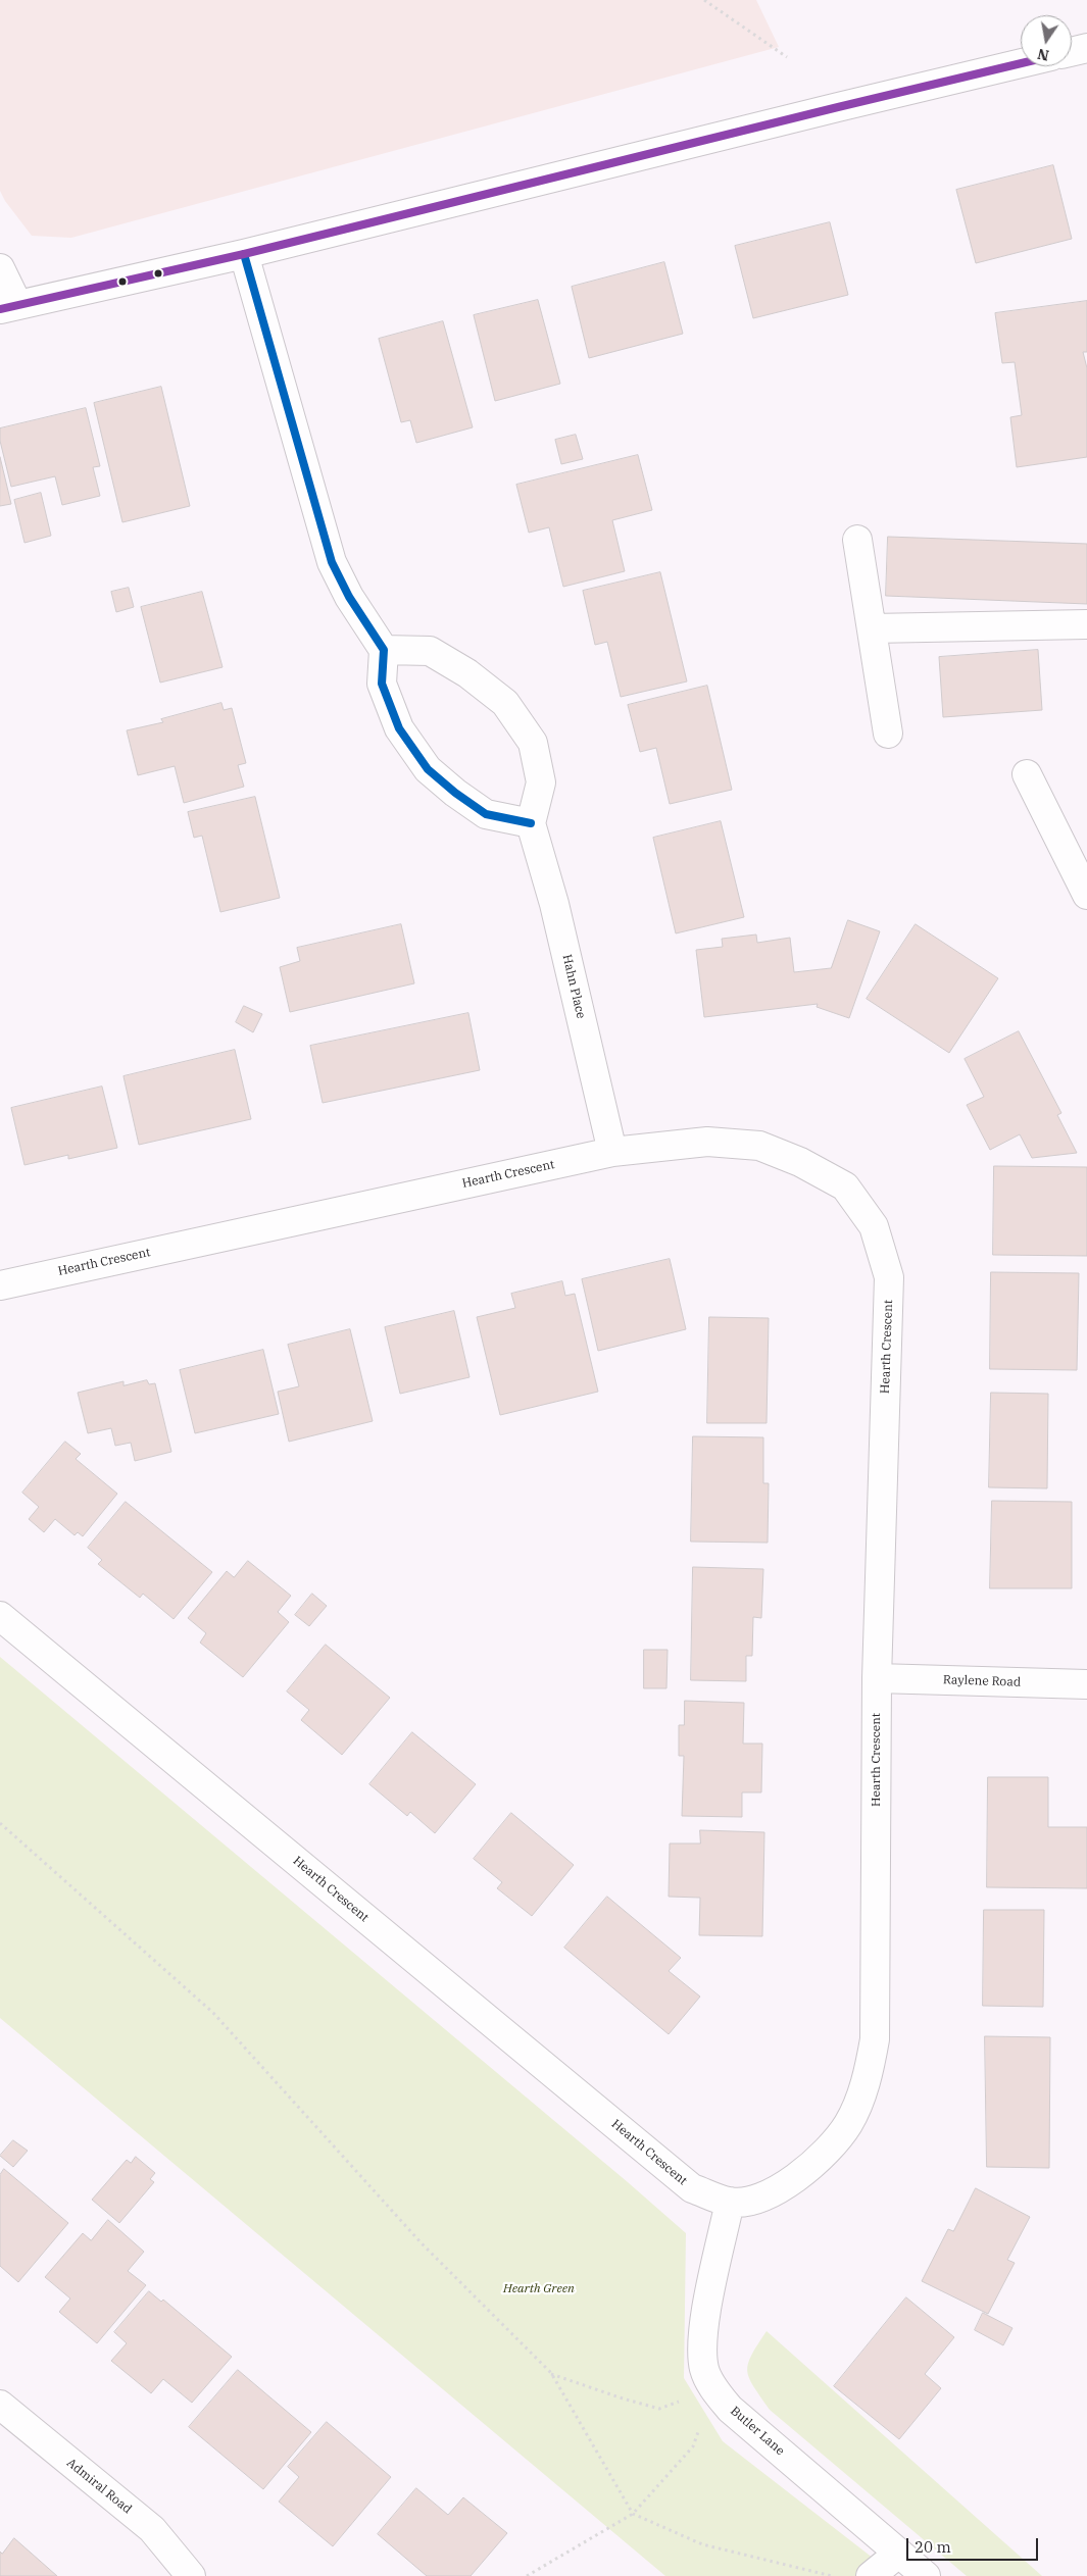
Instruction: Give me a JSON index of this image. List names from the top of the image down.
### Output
{
  "streets": {
    "street": [
      "Hahn Place",
      "Hearth Crescent",
      "Raylene Road",
      "Butler Lane",
      "Admiral Road"
    ]
  },
  "crossings": [
    ["Hahn Place", "Hearth Crescent"],
    ["Hearth Crescent", "Raylene Road"],
    ["Hearth Crescent", "Butler Lane"]
  ],
  "parks": ["Hearth Green"],
  "scale_bar": "20 m",
  "north": "bottom"
}
